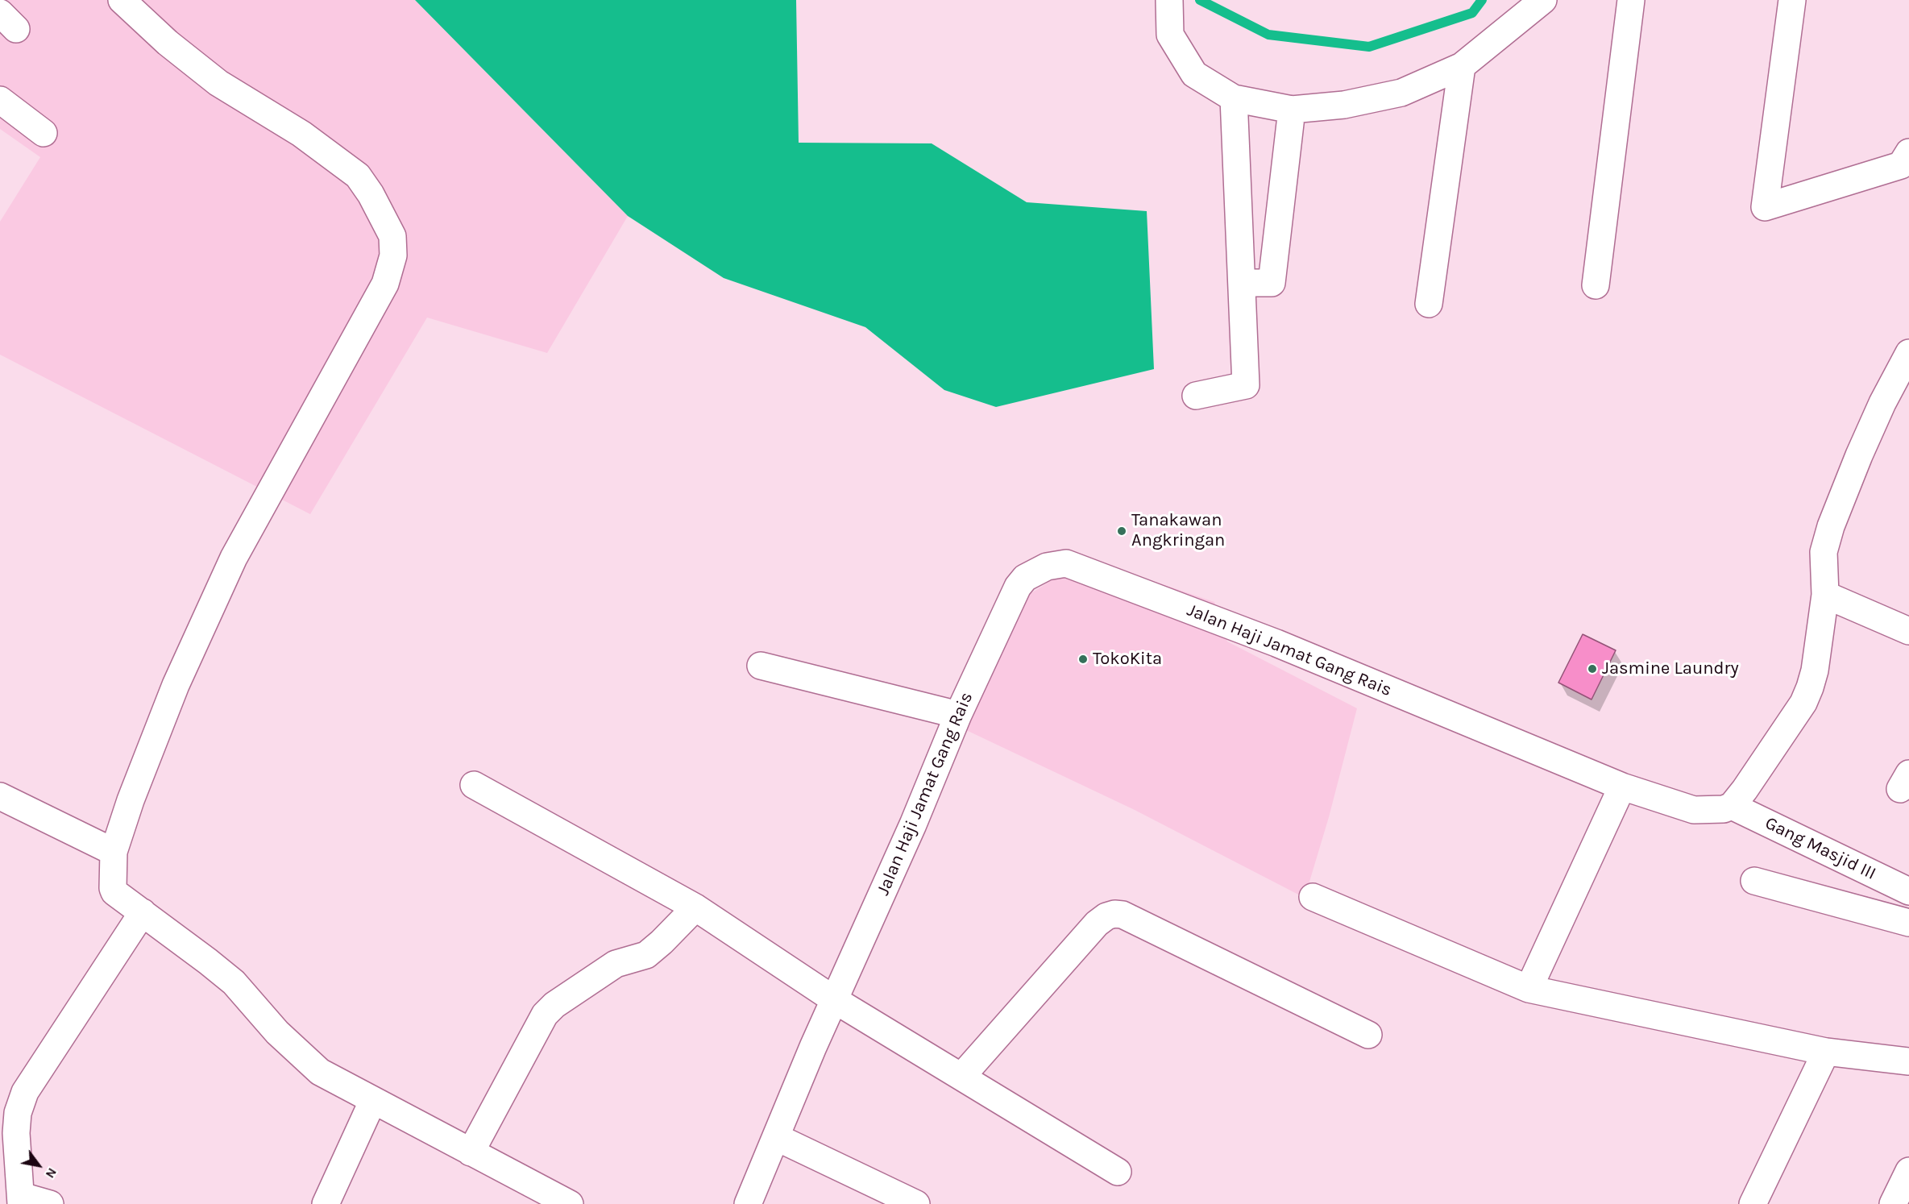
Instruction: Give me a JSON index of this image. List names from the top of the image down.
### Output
{
  "streets": {
    "street": ["Jalan Haji Jamat Gang Rais", "Gang Masjid III"]
  },
  "crossings": [
    ["Jalan Haji Jamat Gang Rais", "Gang Masjid III"]
  ],
  "places": ["Tanakawan Angkringan", "TokoKita", "Jasmine Laundry"],
  "north": "bottom right"
}
